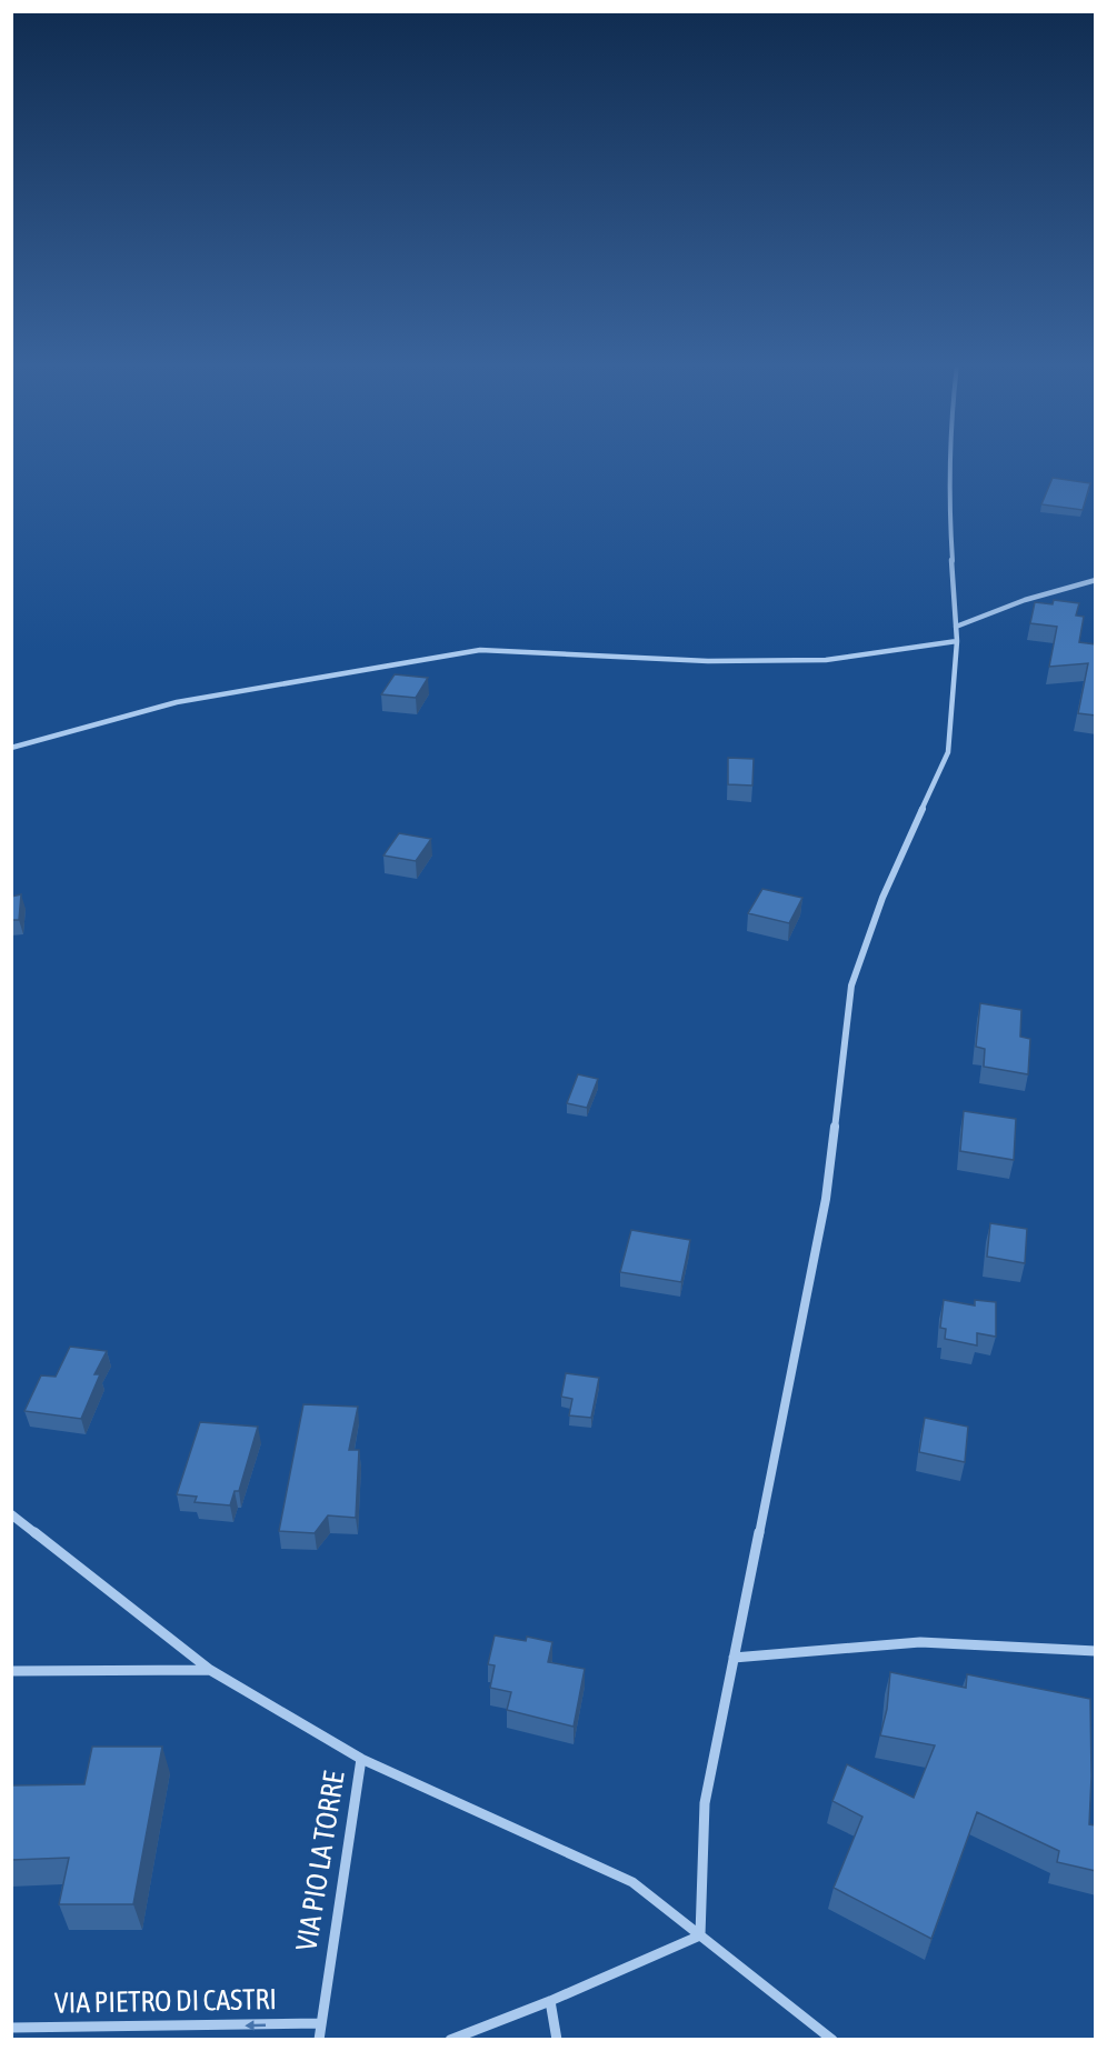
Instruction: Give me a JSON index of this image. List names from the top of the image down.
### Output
{
  "streets": {
    "street": ["VIA PIO LA TORRE", "VIA PIETRO DI CASTRI"]
  },
  "crossings": [
    ["VIA PIO LA TORRE", "VIA PIETRO DI CASTRI"]
  ],
  "one_way": ["VIA PIETRO DI CASTRI"]
}
